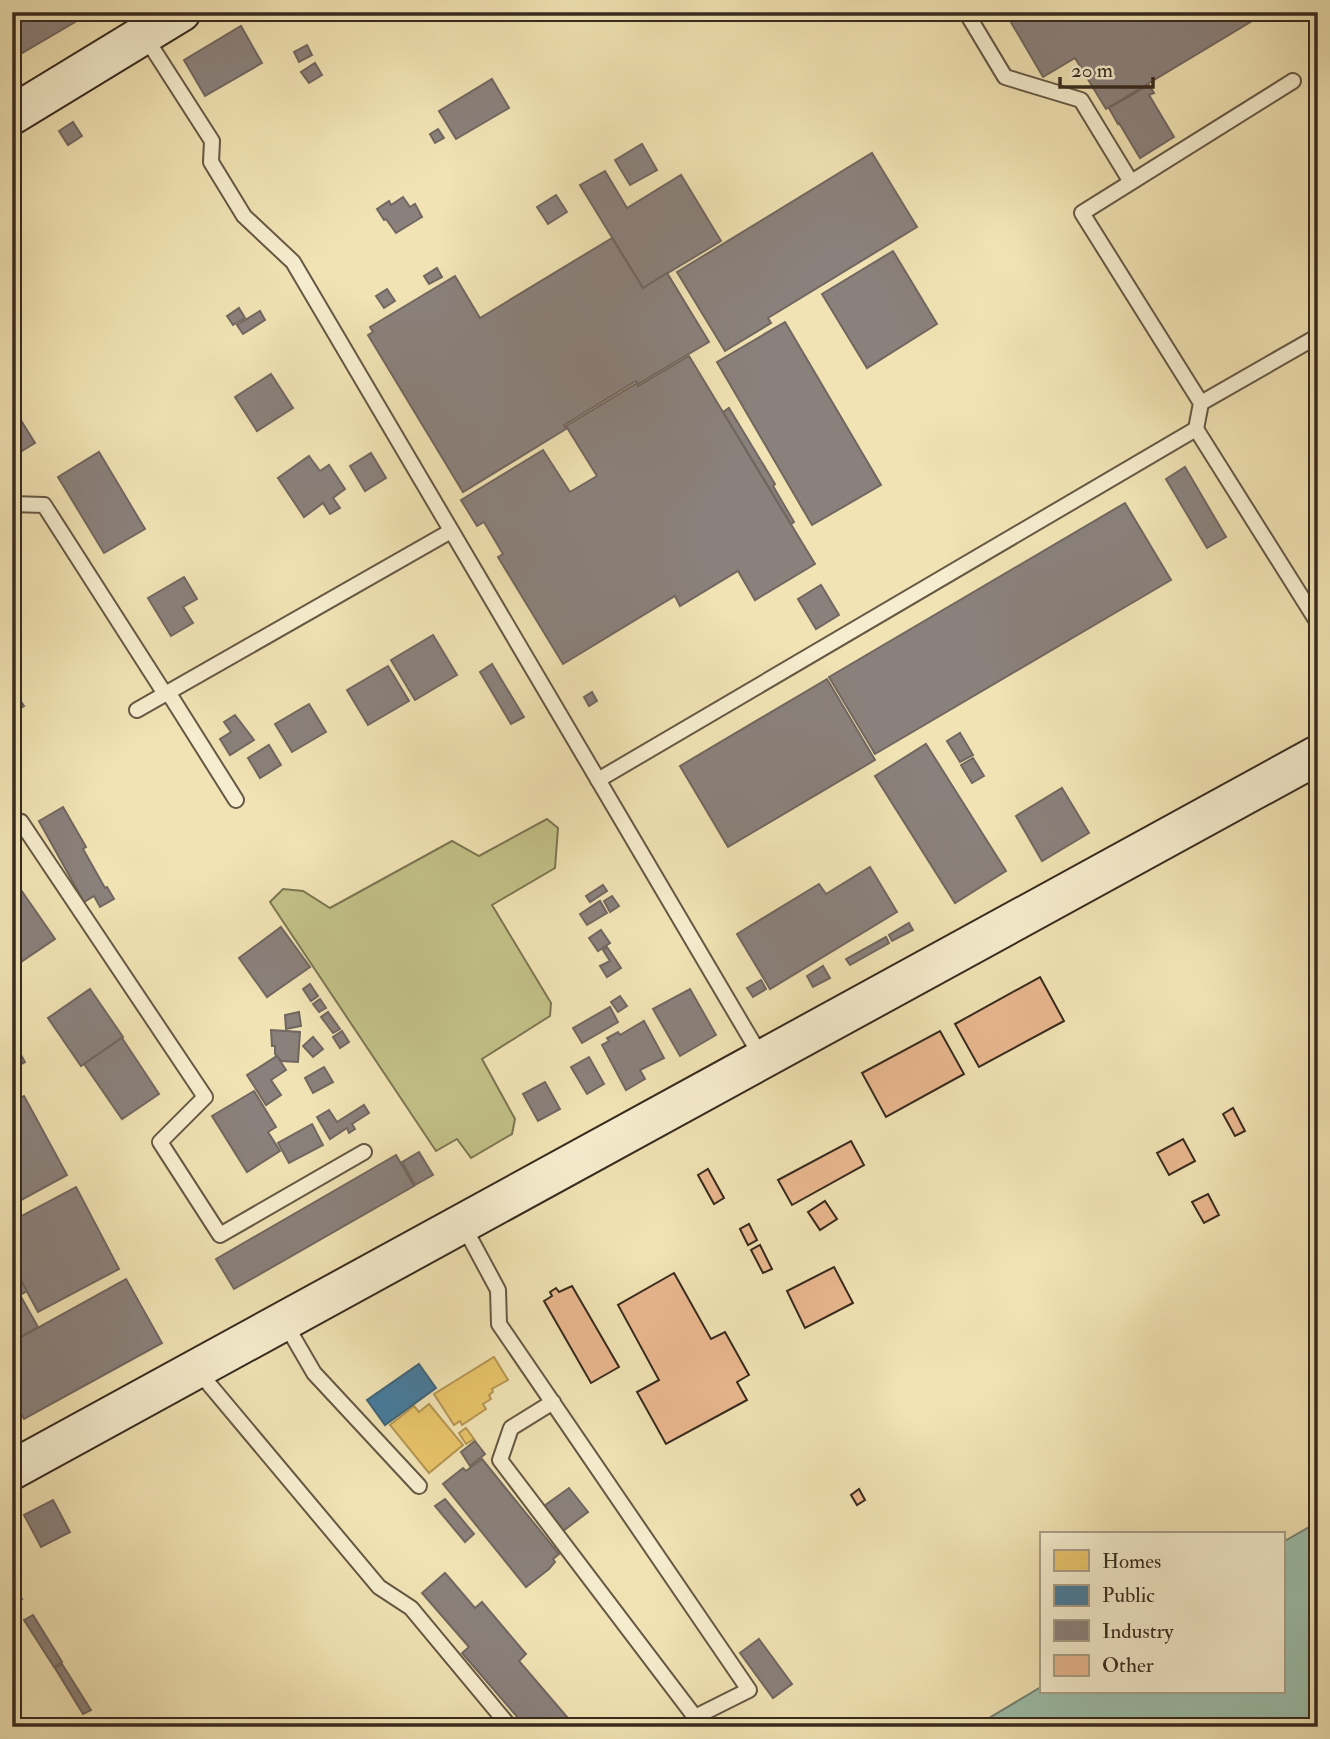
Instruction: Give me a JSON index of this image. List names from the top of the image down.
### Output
{
  "legend": [
    "Homes",
    "Public",
    "Industry",
    "Other"
  ],
  "scale_bar": "20 m"
}
